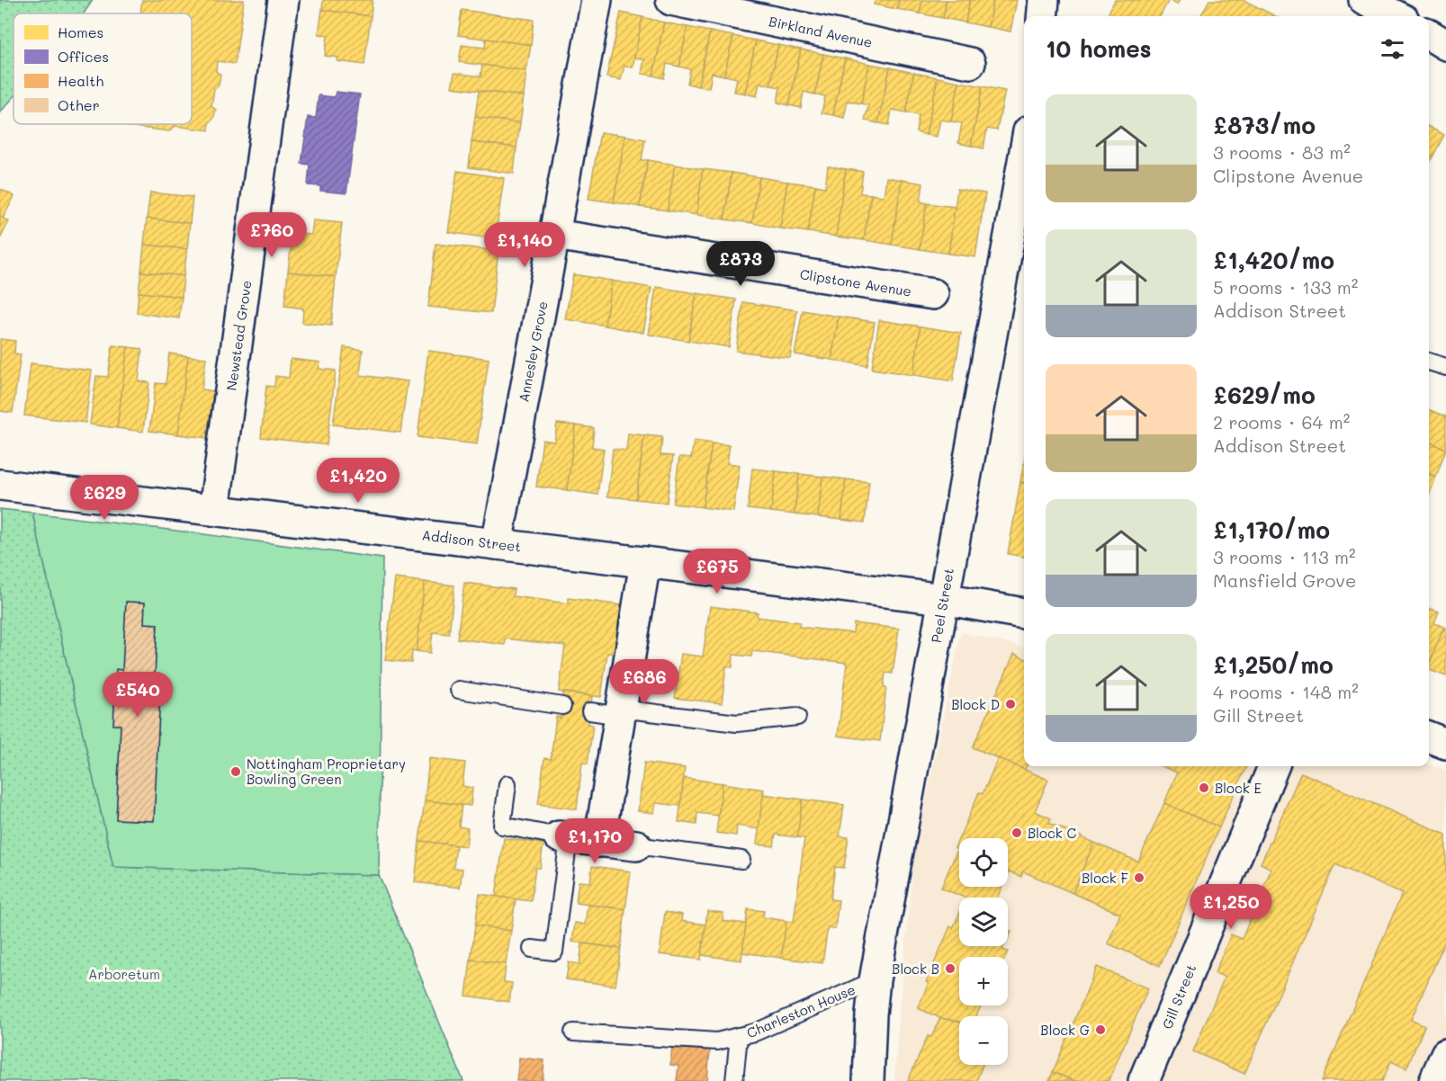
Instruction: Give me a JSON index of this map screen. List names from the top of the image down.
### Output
{
  "streets": {
    "street": [
      "Birkland Avenue",
      "Clipstone Avenue",
      "Newstead Grove",
      "Annesley Grove",
      "Addison Street",
      "Peel Street",
      "Gill Street"
    ],
    "lane": ["Charleston House"]
  },
  "crossings": [
    ["Clipstone Avenue", "Annesley Grove"],
    ["Newstead Grove", "Addison Street"],
    ["Annesley Grove", "Addison Street"],
    ["Addison Street", "Peel Street"],
    ["Peel Street", "Charleston House"]
  ],
  "parks": ["Arboretum"],
  "places": [
    "Block D",
    "Nottingham Proprietary Bowling Green",
    "Block E",
    "Block C",
    "Block F",
    "Block B",
    "Block G"
  ],
  "legend": [
    "Homes",
    "Offices",
    "Health",
    "Other"
  ],
  "page": {
    "heading": "10 homes",
    "list": [
      {
        "name": "£873/mo",
        "note": "3 rooms · 83 m² · Clipstone Avenue"
      },
      {
        "name": "£1,420/mo",
        "note": "5 rooms · 133 m² · Addison Street"
      },
      {
        "name": "£629/mo",
        "note": "2 rooms · 64 m² · Addison Street"
      },
      {
        "name": "£1,170/mo",
        "note": "3 rooms · 113 m² · Mansfield Grove"
      },
      {
        "name": "£1,250/mo",
        "note": "4 rooms · 148 m² · Gill Street"
      }
    ],
    "price": [
      "£760",
      "£1,140",
      "£873",
      "£1,420",
      "£629",
      "£675",
      "£686",
      "£540",
      "£1,170",
      "£1,250"
    ],
    "map_buttons": ["+", "−"]
  }
}
